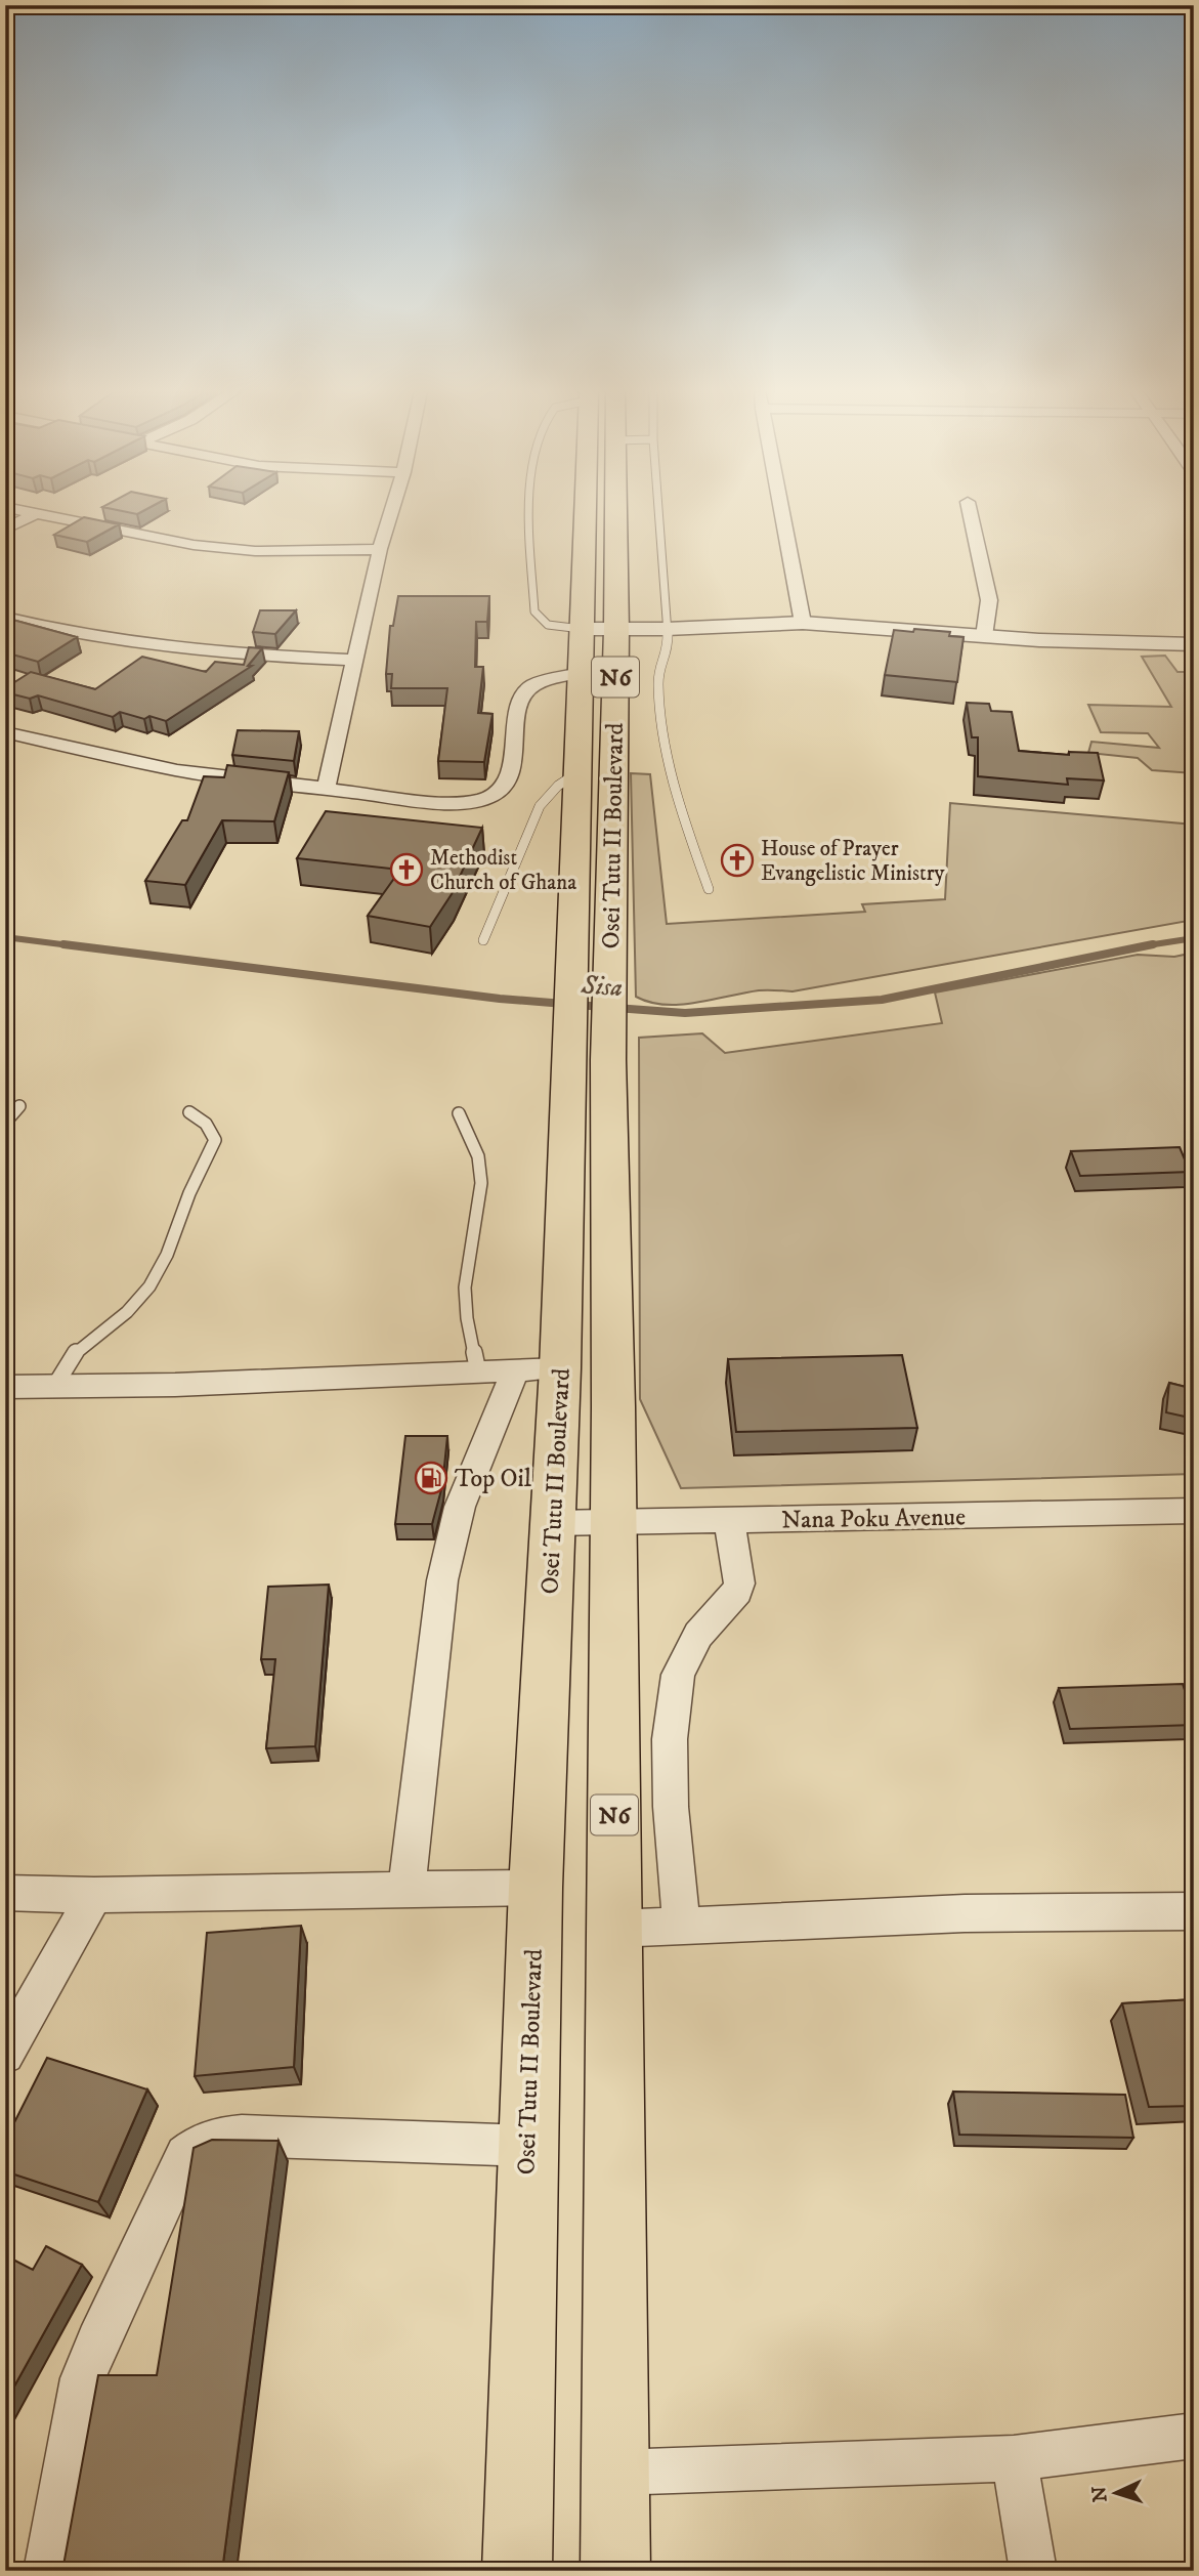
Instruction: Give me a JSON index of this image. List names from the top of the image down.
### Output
{
  "streets": {
    "highway": ["N6", "Osei Tutu II Boulevard"],
    "street": ["Nana Poku Avenue"]
  },
  "crossings": [
    ["Osei Tutu II Boulevard", "Nana Poku Avenue"]
  ],
  "water": ["Sisa"],
  "places": {
    "church": ["House of Prayer Evangelistic Ministry", "Methodist Church of Ghana"],
    "fuel station": ["Top Oil"]
  },
  "north": "left"
}
